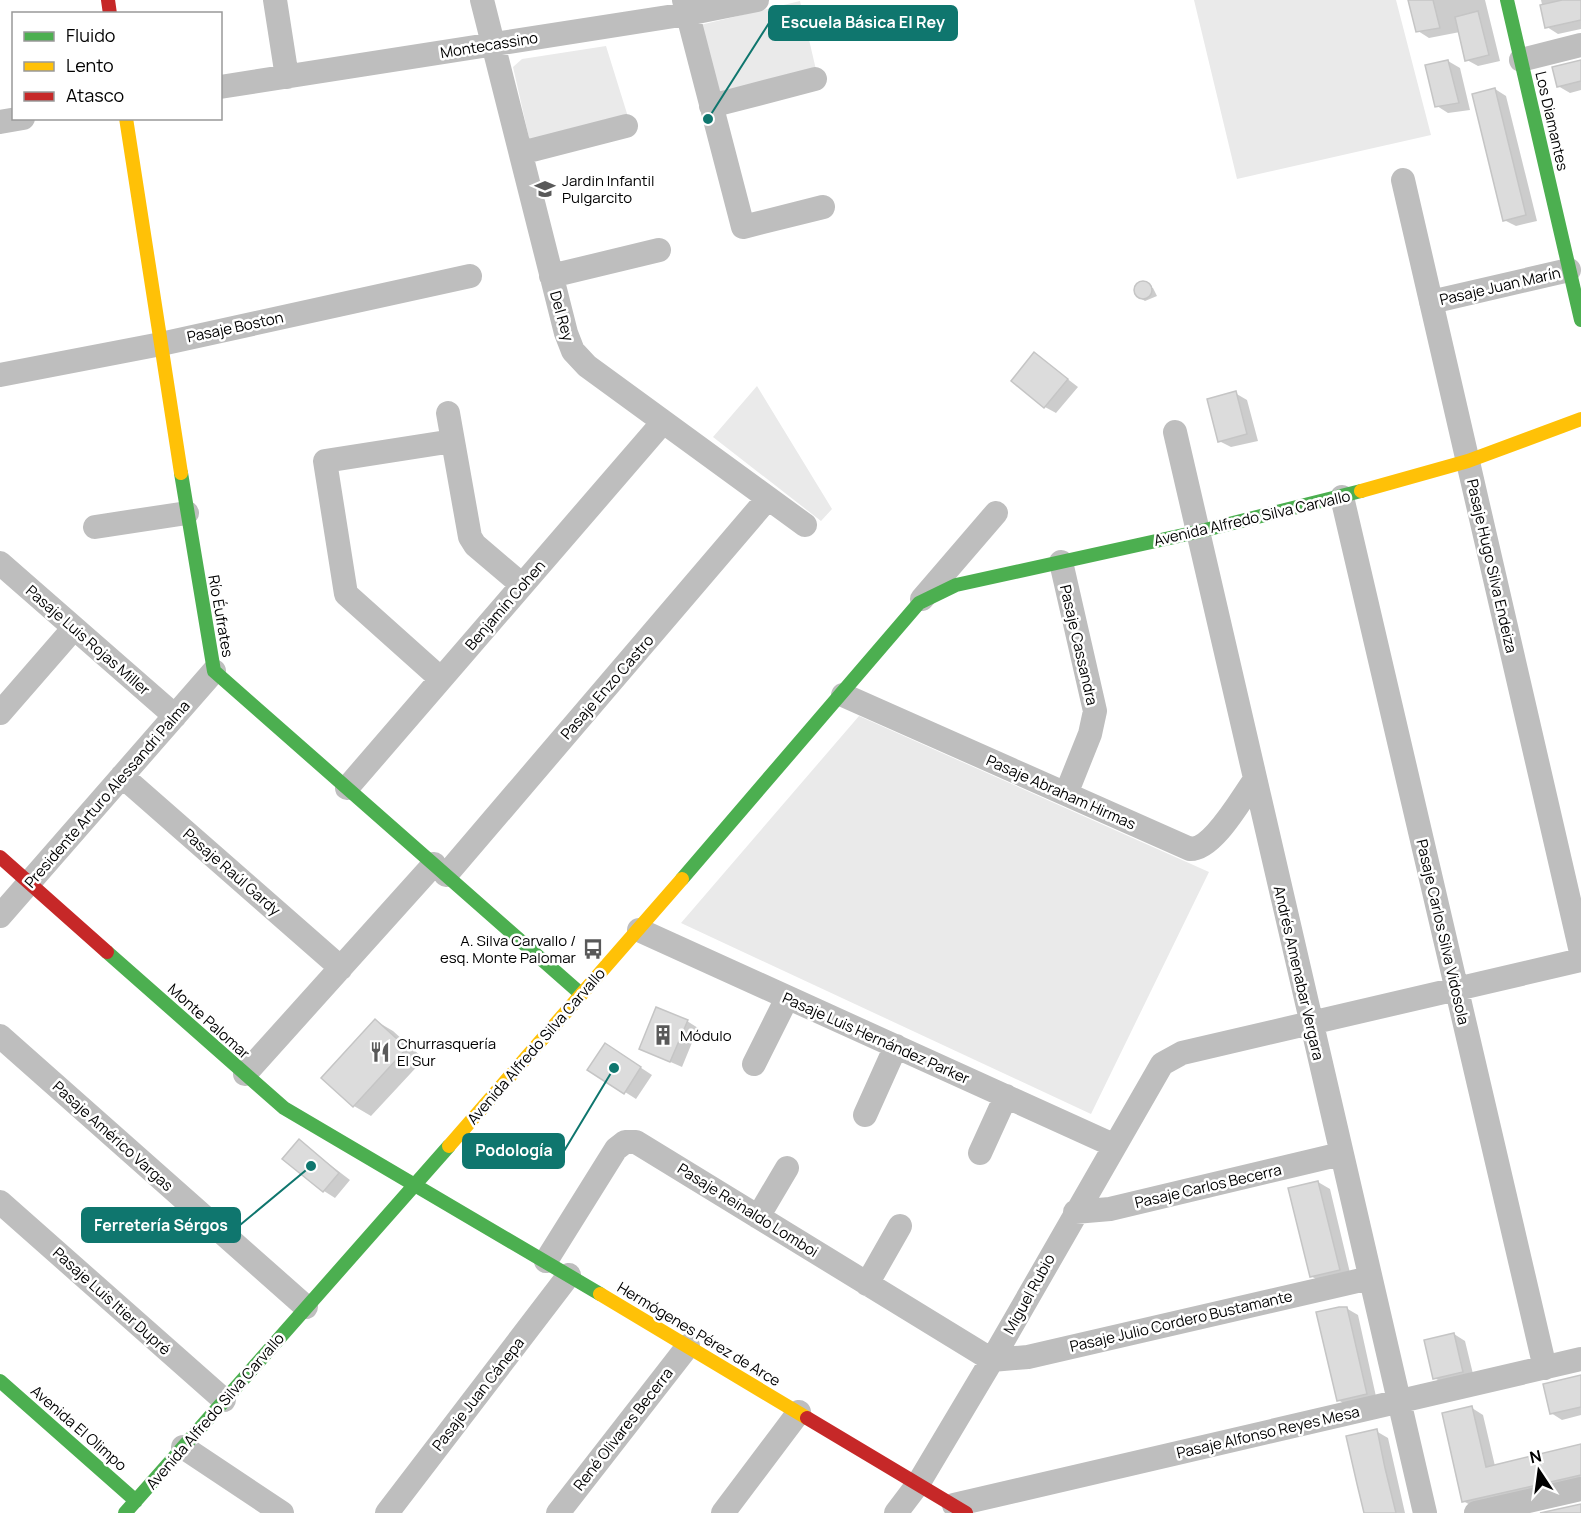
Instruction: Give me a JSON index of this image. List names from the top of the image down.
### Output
{
  "streets": {
    "street": [
      "Montecassino",
      "Los Diamantes",
      "Pasaje Juan Marín",
      "Del Rey",
      "Pasaje Boston",
      "Avenida Alfredo Silva Carvallo",
      "Pasaje Hugo Silva Endeiza",
      "Benjamín Cohen",
      "Río Éufrates",
      "Pasaje Luis Rojas Miller",
      "Pasaje Cassandra",
      "Pasaje Enzo Castro",
      "Pasaje Abraham Hirmas",
      "Presidente Arturo Alessandri Palma",
      "Pasaje Raúl Gardy",
      "Pasaje Carlos Silva Vidosola",
      "Andrés Amenabar Vergara",
      "Monte Palomar",
      "Pasaje Luis Hernández Parker",
      "Pasaje Américo Vargas",
      "Pasaje Carlos Becerra",
      "Pasaje Reinaldo Lomboi",
      "Miguel Rubio",
      "Pasaje Luis Itier Dupré",
      "Pasaje Julio Cordero Bustamante",
      "Hermógenes Pérez de Arce",
      "Pasaje Juan Cánepa",
      "Avenida El Olimpo",
      "René Olivares Becerra",
      "Pasaje Alfonso Reyes Mesa"
    ]
  },
  "crossings": [
    ["Montecassino", "Del Rey"],
    ["Los Diamantes", "Pasaje Juan Marín"],
    ["Pasaje Juan Marín", "Pasaje Hugo Silva Endeiza"],
    ["Del Rey", "Benjamín Cohen"],
    ["Del Rey", "Pasaje Enzo Castro"],
    ["Pasaje Boston", "Río Éufrates"],
    ["Avenida Alfredo Silva Carvallo", "Pasaje Hugo Silva Endeiza"],
    ["Avenida Alfredo Silva Carvallo", "Río Éufrates"],
    ["Avenida Alfredo Silva Carvallo", "Pasaje Cassandra"],
    ["Avenida Alfredo Silva Carvallo", "Pasaje Abraham Hirmas"],
    ["Avenida Alfredo Silva Carvallo", "Pasaje Carlos Silva Vidosola"],
    ["Avenida Alfredo Silva Carvallo", "Andrés Amenabar Vergara"],
    ["Avenida Alfredo Silva Carvallo", "Monte Palomar"],
    ["Avenida Alfredo Silva Carvallo", "Pasaje Luis Hernández Parker"],
    ["Avenida Alfredo Silva Carvallo", "Pasaje Américo Vargas"],
    ["Avenida Alfredo Silva Carvallo", "Pasaje Luis Itier Dupré"],
    ["Avenida Alfredo Silva Carvallo", "Hermógenes Pérez de Arce"],
    ["Avenida Alfredo Silva Carvallo", "Avenida El Olimpo"],
    ["Benjamín Cohen", "Río Éufrates"],
    ["Río Éufrates", "Pasaje Enzo Castro"],
    ["Río Éufrates", "Presidente Arturo Alessandri Palma"],
    ["Pasaje Luis Rojas Miller", "Presidente Arturo Alessandri Palma"],
    ["Pasaje Cassandra", "Pasaje Abraham Hirmas"],
    ["Pasaje Enzo Castro", "Pasaje Raúl Gardy"],
    ["Pasaje Enzo Castro", "Monte Palomar"],
    ["Pasaje Abraham Hirmas", "Andrés Amenabar Vergara"],
    ["Presidente Arturo Alessandri Palma", "Pasaje Raúl Gardy"],
    ["Presidente Arturo Alessandri Palma", "Monte Palomar"],
    ["Pasaje Carlos Silva Vidosola", "Pasaje Alfonso Reyes Mesa"],
    ["Andrés Amenabar Vergara", "Pasaje Carlos Becerra"],
    ["Andrés Amenabar Vergara", "Miguel Rubio"],
    ["Andrés Amenabar Vergara", "Pasaje Julio Cordero Bustamante"],
    ["Andrés Amenabar Vergara", "Pasaje Alfonso Reyes Mesa"],
    ["Monte Palomar", "Hermógenes Pérez de Arce"],
    ["Pasaje Luis Hernández Parker", "Miguel Rubio"],
    ["Pasaje Carlos Becerra", "Miguel Rubio"],
    ["Pasaje Reinaldo Lomboi", "Miguel Rubio"],
    ["Pasaje Reinaldo Lomboi", "Pasaje Julio Cordero Bustamante"],
    ["Pasaje Reinaldo Lomboi", "Hermógenes Pérez de Arce"],
    ["Miguel Rubio", "Pasaje Julio Cordero Bustamante"],
    ["Miguel Rubio", "Hermógenes Pérez de Arce"],
    ["Hermógenes Pérez de Arce", "Pasaje Juan Cánepa"],
    ["Hermógenes Pérez de Arce", "René Olivares Becerra"],
    ["Hermógenes Pérez de Arce", "Pasaje Alfonso Reyes Mesa"]
  ],
  "places": {
    "other": ["Escuela Básica El Rey", "Podología", "Ferretería Sérgos"],
    "school or university": ["Jardin Infantil Pulgarcito"],
    "bus stop": ["A. Silva Carvallo / esq. Monte Palomar"],
    "building": ["Módulo"],
    "restaurant": ["Churrasquería El Sur"]
  },
  "legend": ["Fluido", "Lento", "Atasco"],
  "north": "top"
}
